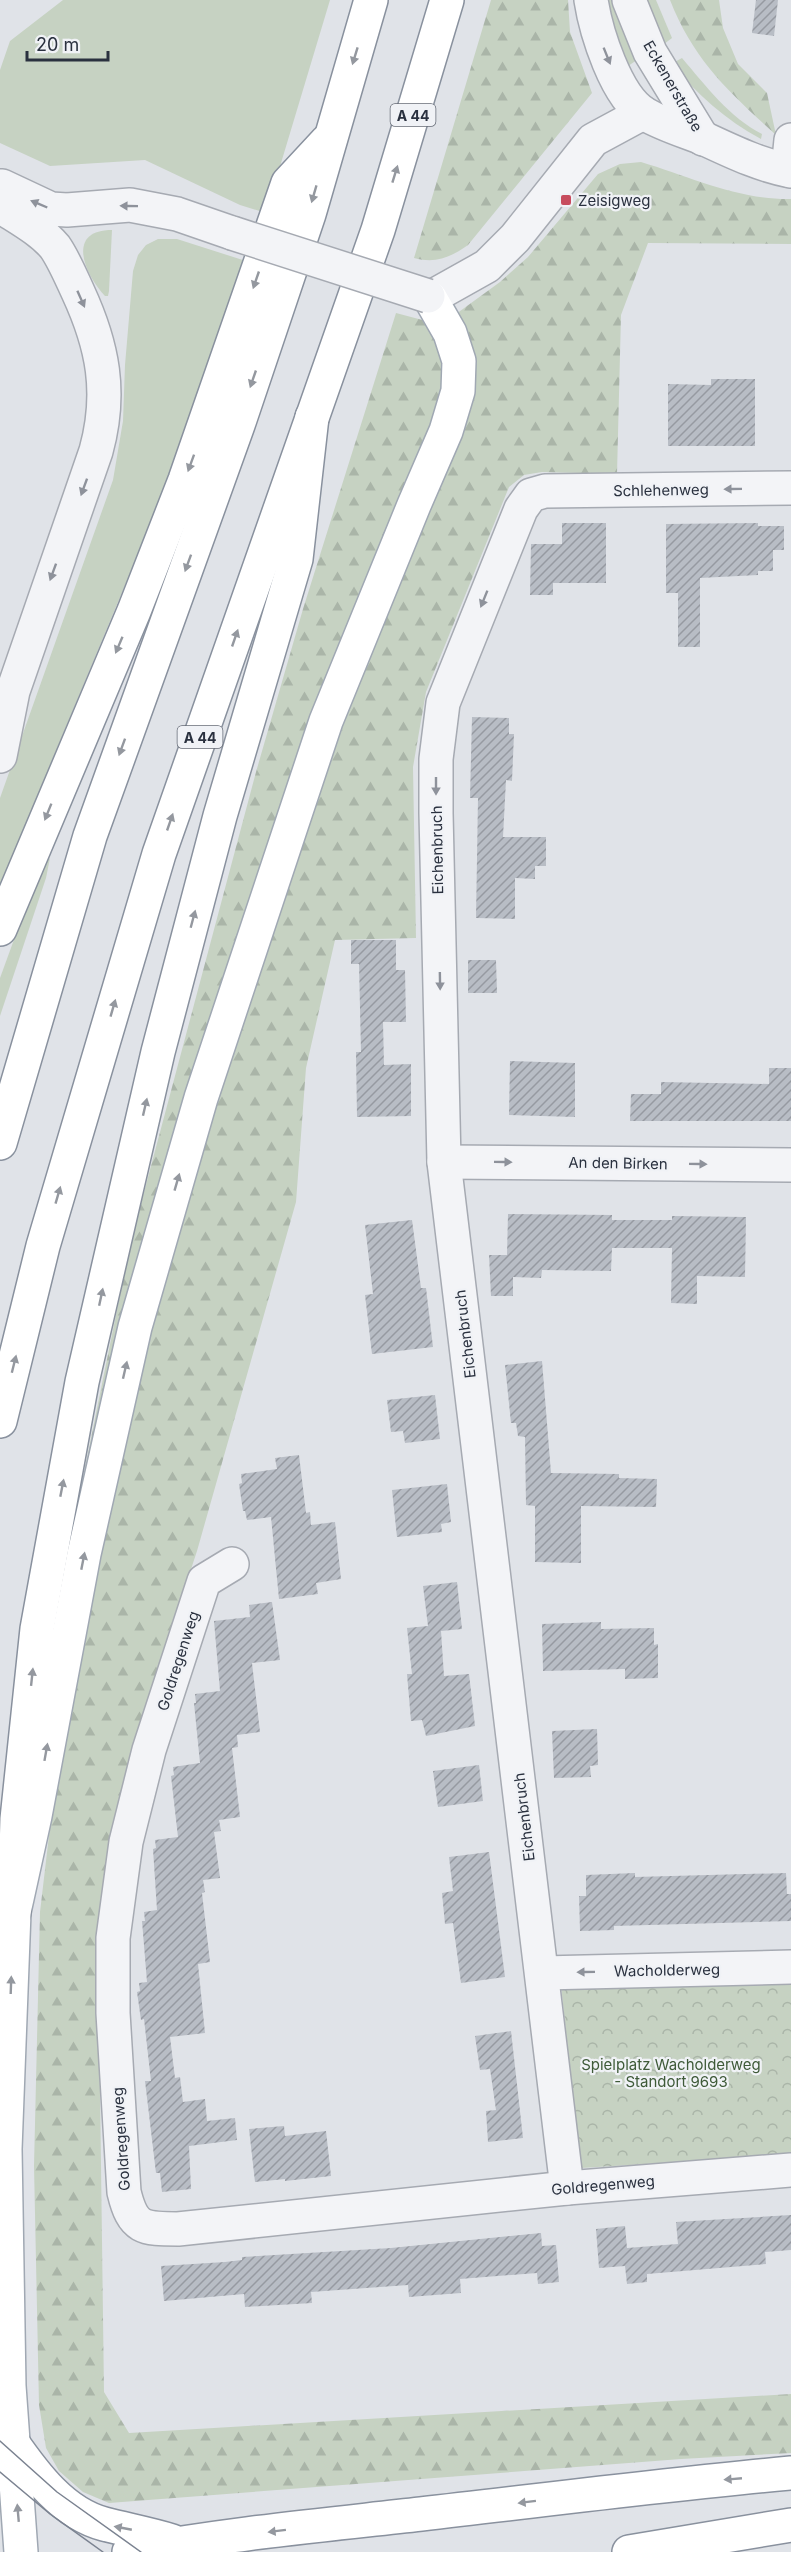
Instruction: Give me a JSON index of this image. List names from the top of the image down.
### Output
{
  "streets": {
    "main road": ["A 44"],
    "street": [
      "Eckenerstraße",
      "Schlehenweg",
      "Eichenbruch",
      "An den Birken",
      "Goldregenweg",
      "Wacholderweg"
    ]
  },
  "crossings": [
    ["Schlehenweg", "Eichenbruch"],
    ["Eichenbruch", "An den Birken"],
    ["Eichenbruch", "Goldregenweg"],
    ["Eichenbruch", "Wacholderweg"]
  ],
  "one_way": [
    "Schlehenweg",
    "Eichenbruch",
    "An den Birken",
    "Wacholderweg"
  ],
  "parks": ["Spielplatz Wacholderweg - Standort 9693"],
  "places": {
    "transit": ["Zeisigweg"]
  },
  "scale_bar": "20 m"
}
